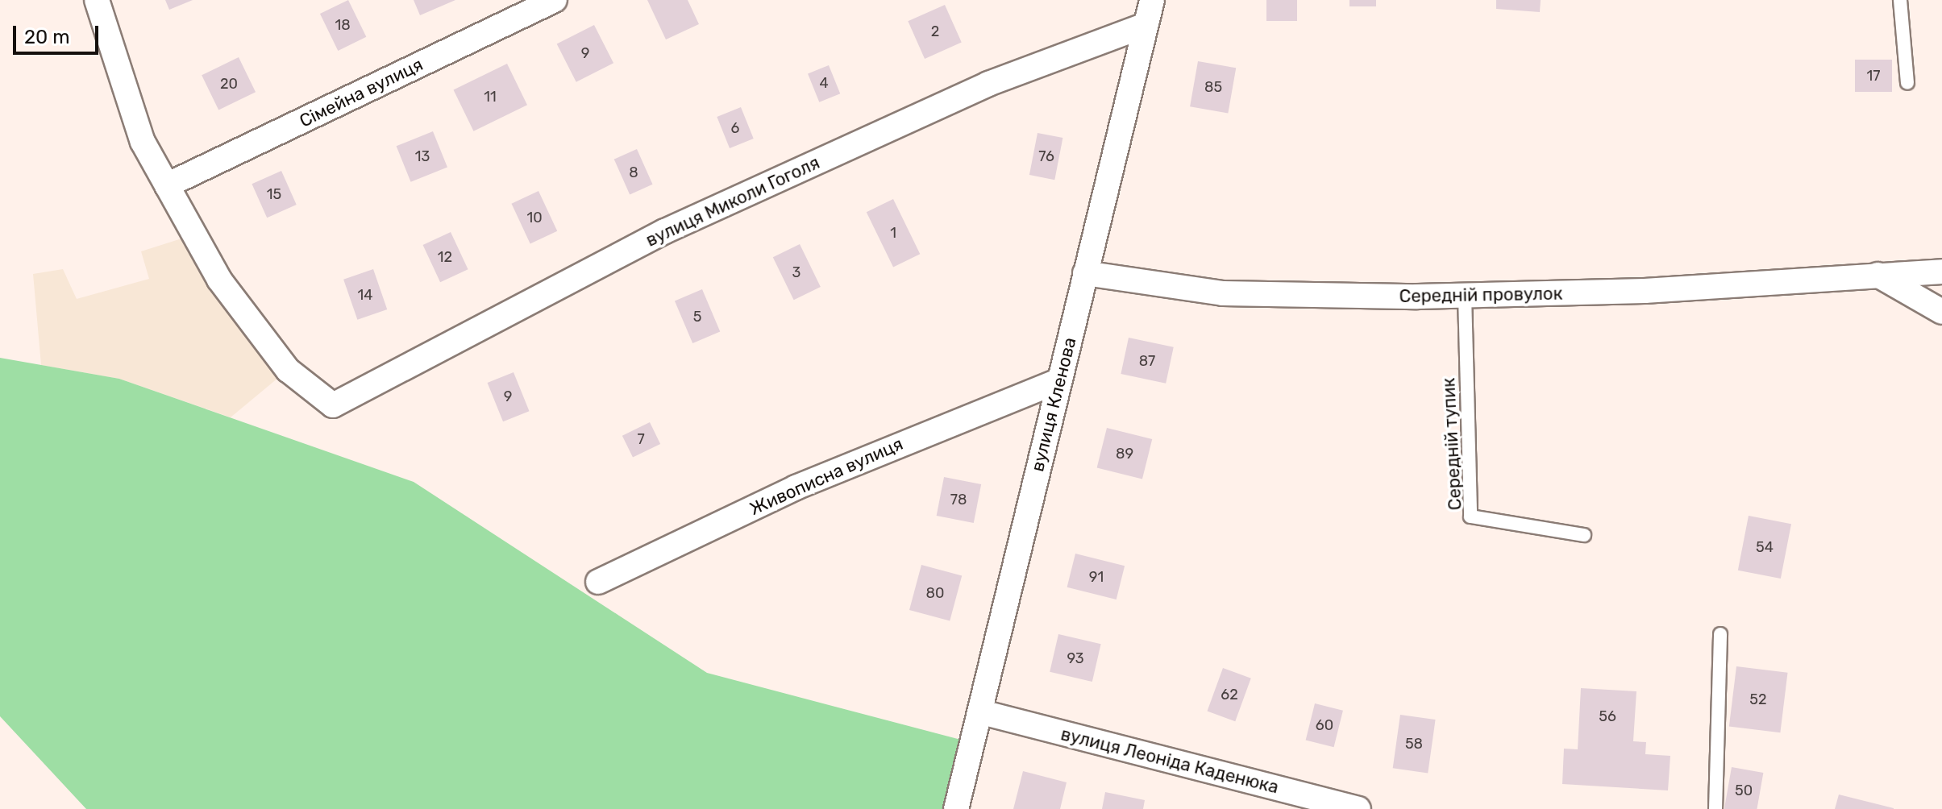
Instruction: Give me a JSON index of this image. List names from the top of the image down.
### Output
{
  "streets": {
    "street": [
      "Сімейна вулиця",
      "вулиця Миколи Гоголя",
      "Середній провулок",
      "вулиця Кленова",
      "Живописна вулиця",
      "вулиця Леоніда Каденюка"
    ],
    "lane": ["Середній тупик"]
  },
  "crossings": [
    ["Сімейна вулиця", "вулиця Миколи Гоголя"],
    ["вулиця Миколи Гоголя", "вулиця Кленова"],
    ["Середній провулок", "вулиця Кленова"],
    ["Середній провулок", "Середній тупик"],
    ["вулиця Кленова", "Живописна вулиця"],
    ["вулиця Кленова", "вулиця Леоніда Каденюка"]
  ],
  "house_numbers": [
    "18",
    "2",
    "9",
    "17",
    "4",
    "20",
    "85",
    "11",
    "6",
    "13",
    "76",
    "8",
    "15",
    "10",
    "1",
    "12",
    "3",
    "14",
    "5",
    "87",
    "9",
    "7",
    "89",
    "78",
    "54",
    "91",
    "80",
    "93",
    "62",
    "52",
    "56",
    "60",
    "58",
    "50"
  ],
  "scale_bar": "20 m"
}
